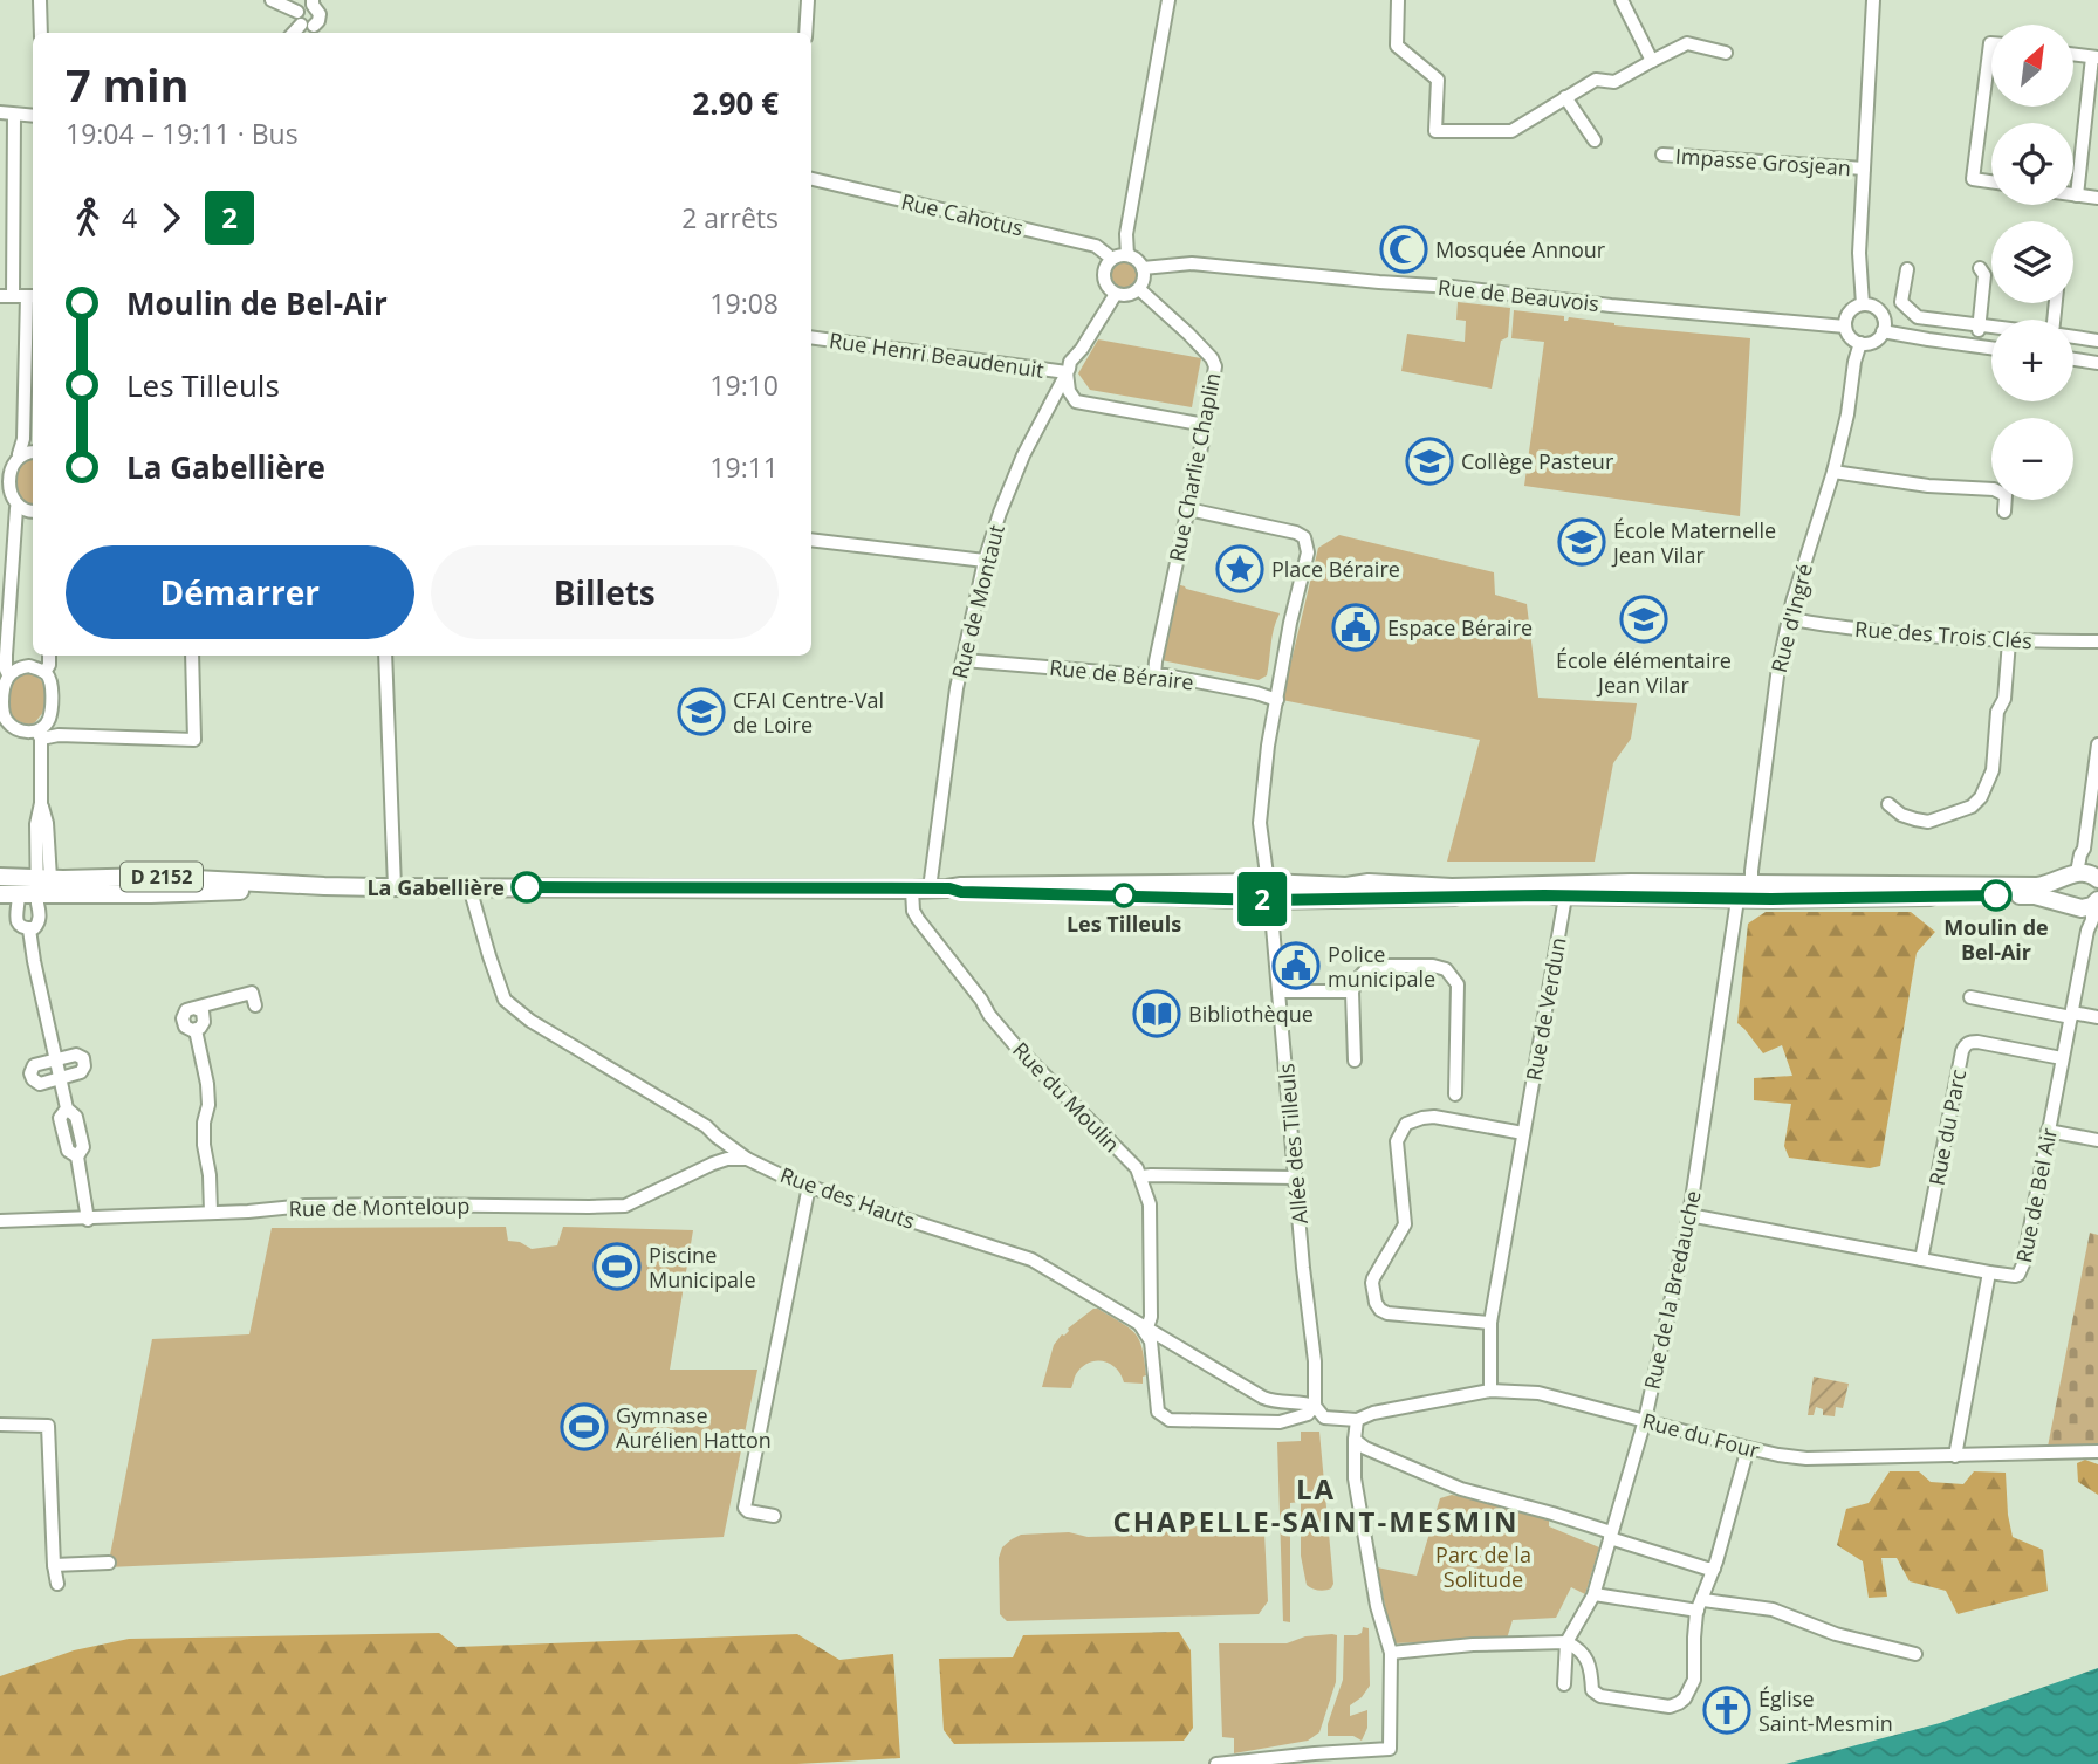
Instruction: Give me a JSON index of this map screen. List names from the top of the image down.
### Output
{
  "streets": {
    "main road": ["D 2152"],
    "street": [
      "Impasse Grosjean",
      "Rue Cahotus",
      "Rue de Beauvois",
      "Rue Henri Beaudenuit",
      "Rue Charlie Chaplin",
      "Rue de Montaut",
      "Rue d'Ingré",
      "Rue des Trois Clés",
      "Rue de Béraire",
      "Rue de Verdun",
      "Rue du Moulin",
      "Rue du Parc",
      "Allée des Tilleuls",
      "Rue de Bel Air",
      "Rue des Hauts",
      "Rue de Monteloup",
      "Rue de la Bredauche",
      "Rue du Four"
    ]
  },
  "crossings": [
    ["Rue Cahotus", "Rue de Beauvois"],
    ["Rue Cahotus", "Rue Charlie Chaplin"],
    ["Rue Cahotus", "Rue de Montaut"],
    ["Rue de Beauvois", "Rue Charlie Chaplin"],
    ["Rue de Beauvois", "Rue de Montaut"],
    ["Rue de Beauvois", "Rue d'Ingré"],
    ["Rue Henri Beaudenuit", "Rue de Montaut"],
    ["Rue Charlie Chaplin", "Rue de Montaut"],
    ["Rue Charlie Chaplin", "Rue de Béraire"],
    ["Rue de Montaut", "Rue de Béraire"],
    ["Rue de Montaut", "D 2152"],
    ["Rue de Montaut", "Rue du Moulin"],
    ["Rue d'Ingré", "Rue des Trois Clés"],
    ["Rue d'Ingré", "D 2152"],
    ["Rue d'Ingré", "Rue de la Bredauche"],
    ["D 2152", "Rue de Verdun"],
    ["D 2152", "Rue du Moulin"],
    ["D 2152", "Allée des Tilleuls"],
    ["D 2152", "Rue de Bel Air"],
    ["D 2152", "Rue des Hauts"],
    ["D 2152", "Rue de la Bredauche"],
    ["Rue de Verdun", "Rue du Four"],
    ["Rue du Moulin", "Rue des Hauts"],
    ["Rue du Parc", "Rue de Bel Air"],
    ["Allée des Tilleuls", "Rue des Hauts"],
    ["Allée des Tilleuls", "Rue du Four"],
    ["Rue de Bel Air", "Rue de la Bredauche"],
    ["Rue des Hauts", "Rue de Monteloup"],
    ["Rue des Hauts", "Rue du Four"],
    ["Rue de la Bredauche", "Rue du Four"]
  ],
  "districts": ["LA CHAPELLE-SAINT-MESMIN"],
  "parks": ["Parc de la Solitude"],
  "places": {
    "mosque": ["Mosquée Annour"],
    "school or university": [
      "Collège Pasteur",
      "École Maternelle Jean Vilar",
      "École élémentaire Jean Vilar",
      "CFAI Centre-Val de Loire"
    ],
    "place": ["Place Béraire"],
    "public building": ["Espace Béraire", "Police municipale"],
    "other": ["La Gabellière", "Les Tilleuls", "Moulin de Bel-Air"],
    "library": ["Bibliothèque"],
    "sports": ["Piscine Municipale", "Gymnase Aurélien Hatton"],
    "church": ["Église Saint-Mesmin"]
  },
  "lines": ["bus line 2"],
  "north": "top right",
  "page": {
    "on_map": "2",
    "map_buttons": ["+", "−"],
    "heading": ["7 min", "19:04 – 19:11 · Bus", "2.90 €"],
    "legs": ["4", "2", "2 arrêts"],
    "list": [
      {
        "name": "Moulin de Bel-Air",
        "value": "19:08"
      },
      {
        "name": "Les Tilleuls",
        "value": "19:10"
      },
      {
        "name": "La Gabellière",
        "value": "19:11"
      }
    ],
    "buttons": ["Démarrer", "Billets"]
  }
}
